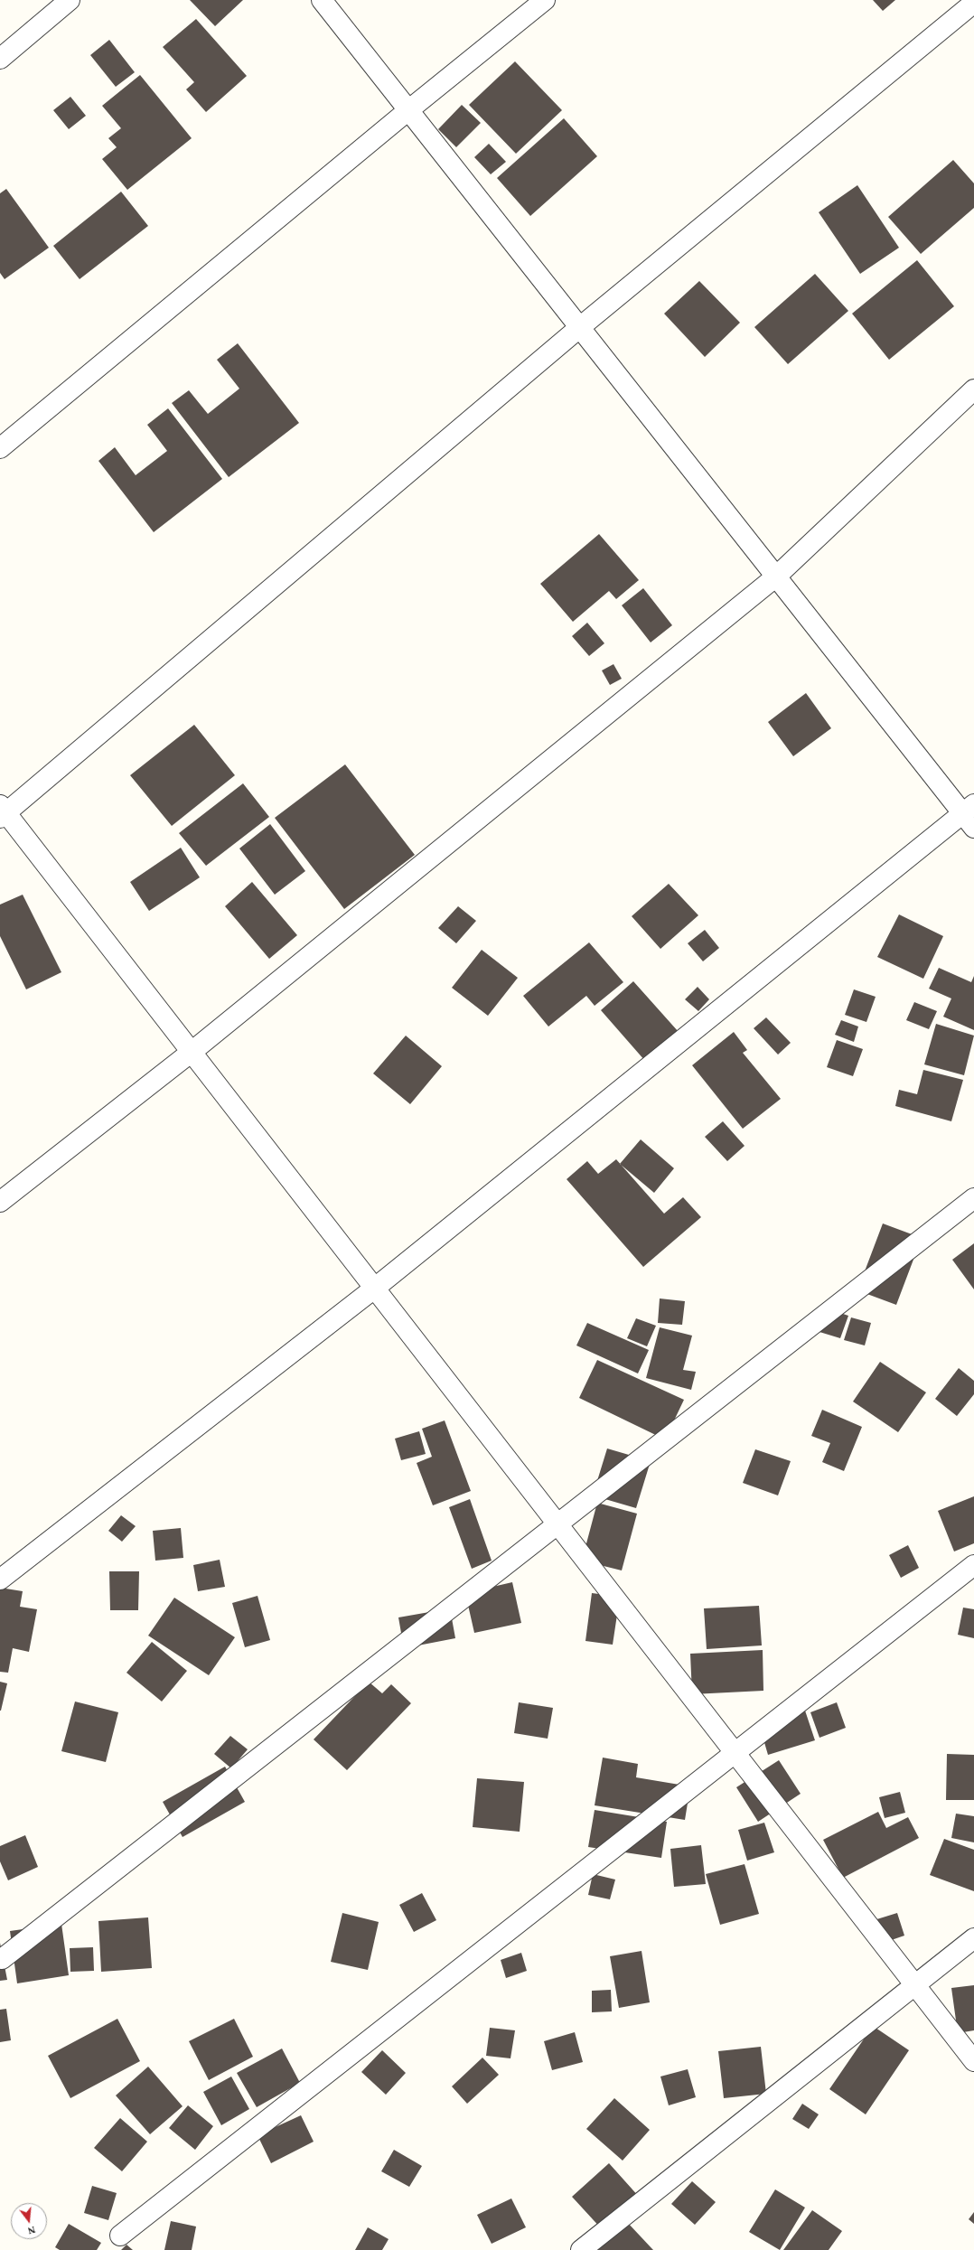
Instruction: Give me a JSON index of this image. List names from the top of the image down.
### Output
{
  "north": "bottom"
}
